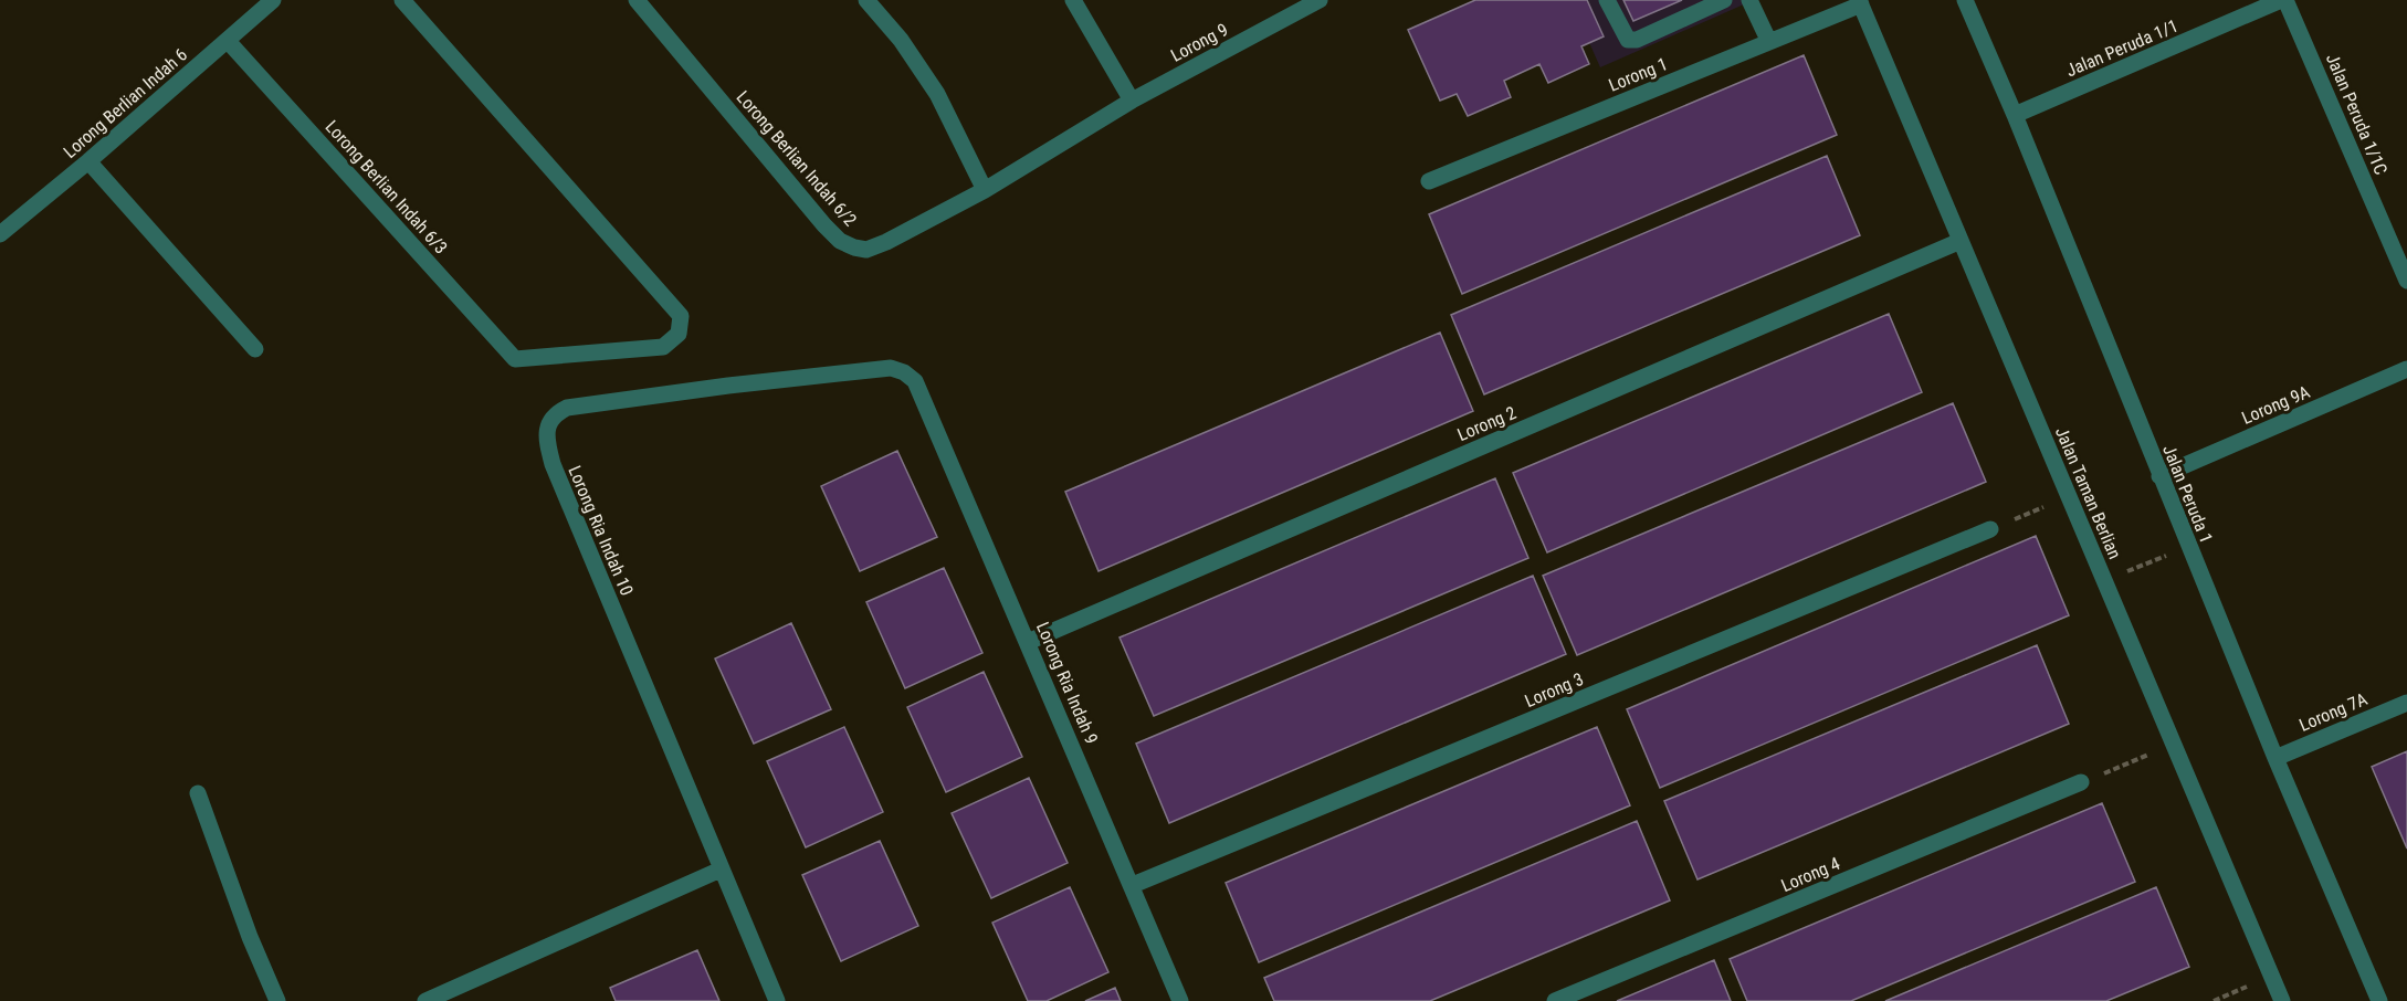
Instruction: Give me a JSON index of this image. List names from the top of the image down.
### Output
{
  "streets": {
    "street": [
      "Lorong 9",
      "Jalan Peruda 1/1",
      "Lorong 1",
      "Lorong Berlian Indah 6",
      "Jalan Peruda 1/1C",
      "Lorong Berlian Indah 6/2",
      "Lorong Berlian Indah 6/3",
      "Lorong 9A",
      "Lorong 2",
      "Jalan Taman Berlian",
      "Jalan Peruda 1",
      "Lorong Ria Indah 10",
      "Lorong Ria Indah 9",
      "Lorong 3",
      "Lorong 7A",
      "Lorong 4"
    ]
  },
  "crossings": [
    ["Lorong 9", "Lorong Berlian Indah 6/2"],
    ["Jalan Peruda 1/1", "Jalan Peruda 1/1C"],
    ["Jalan Peruda 1/1", "Jalan Peruda 1"],
    ["Lorong 1", "Jalan Taman Berlian"],
    ["Lorong Berlian Indah 6", "Lorong Berlian Indah 6/3"],
    ["Lorong 9A", "Jalan Peruda 1"],
    ["Lorong 2", "Jalan Taman Berlian"],
    ["Lorong 2", "Lorong Ria Indah 9"],
    ["Jalan Peruda 1", "Lorong 7A"],
    ["Lorong Ria Indah 10", "Lorong Ria Indah 9"],
    ["Lorong Ria Indah 9", "Lorong 3"]
  ]
}
